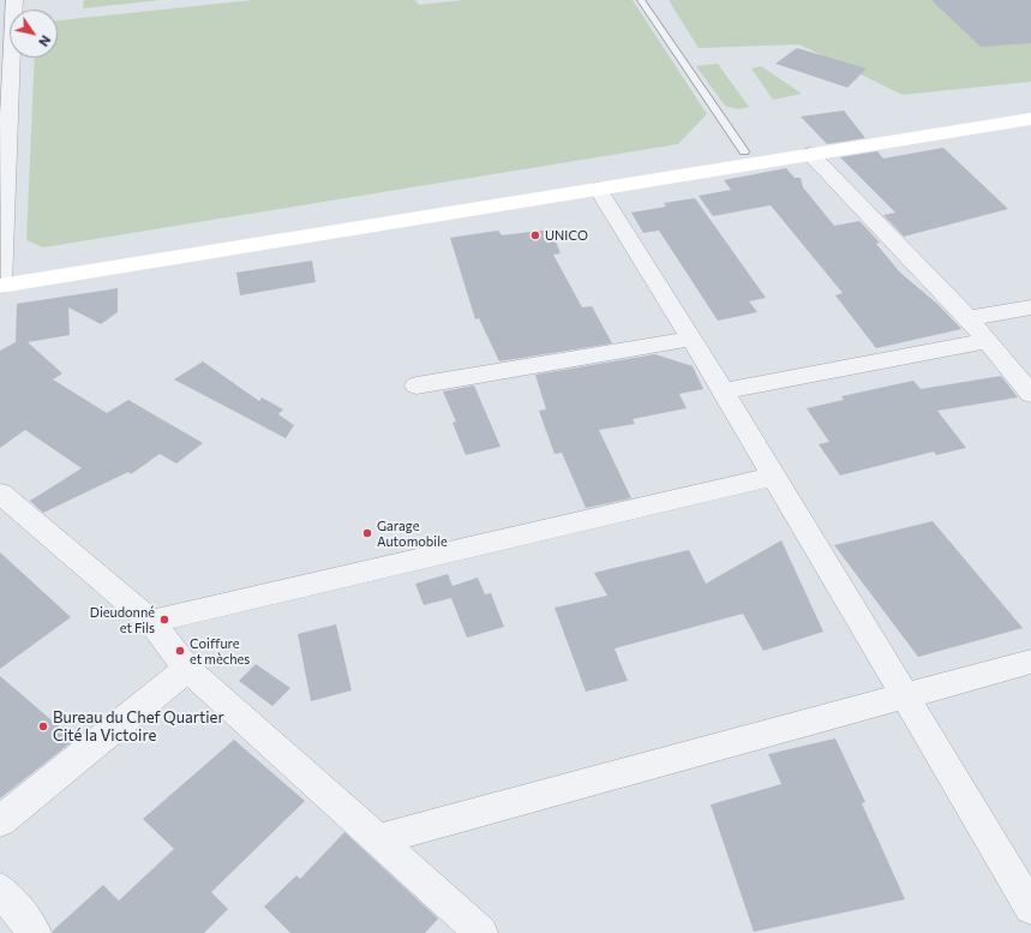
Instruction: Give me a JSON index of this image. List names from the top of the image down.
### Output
{
  "places": [
    "UNICO",
    "Garage Automobile",
    "Dieudonné et Fils",
    "Coiffure et mèches",
    "Bureau du Chef Quartier Cité la Victoire"
  ],
  "north": "bottom right"
}
